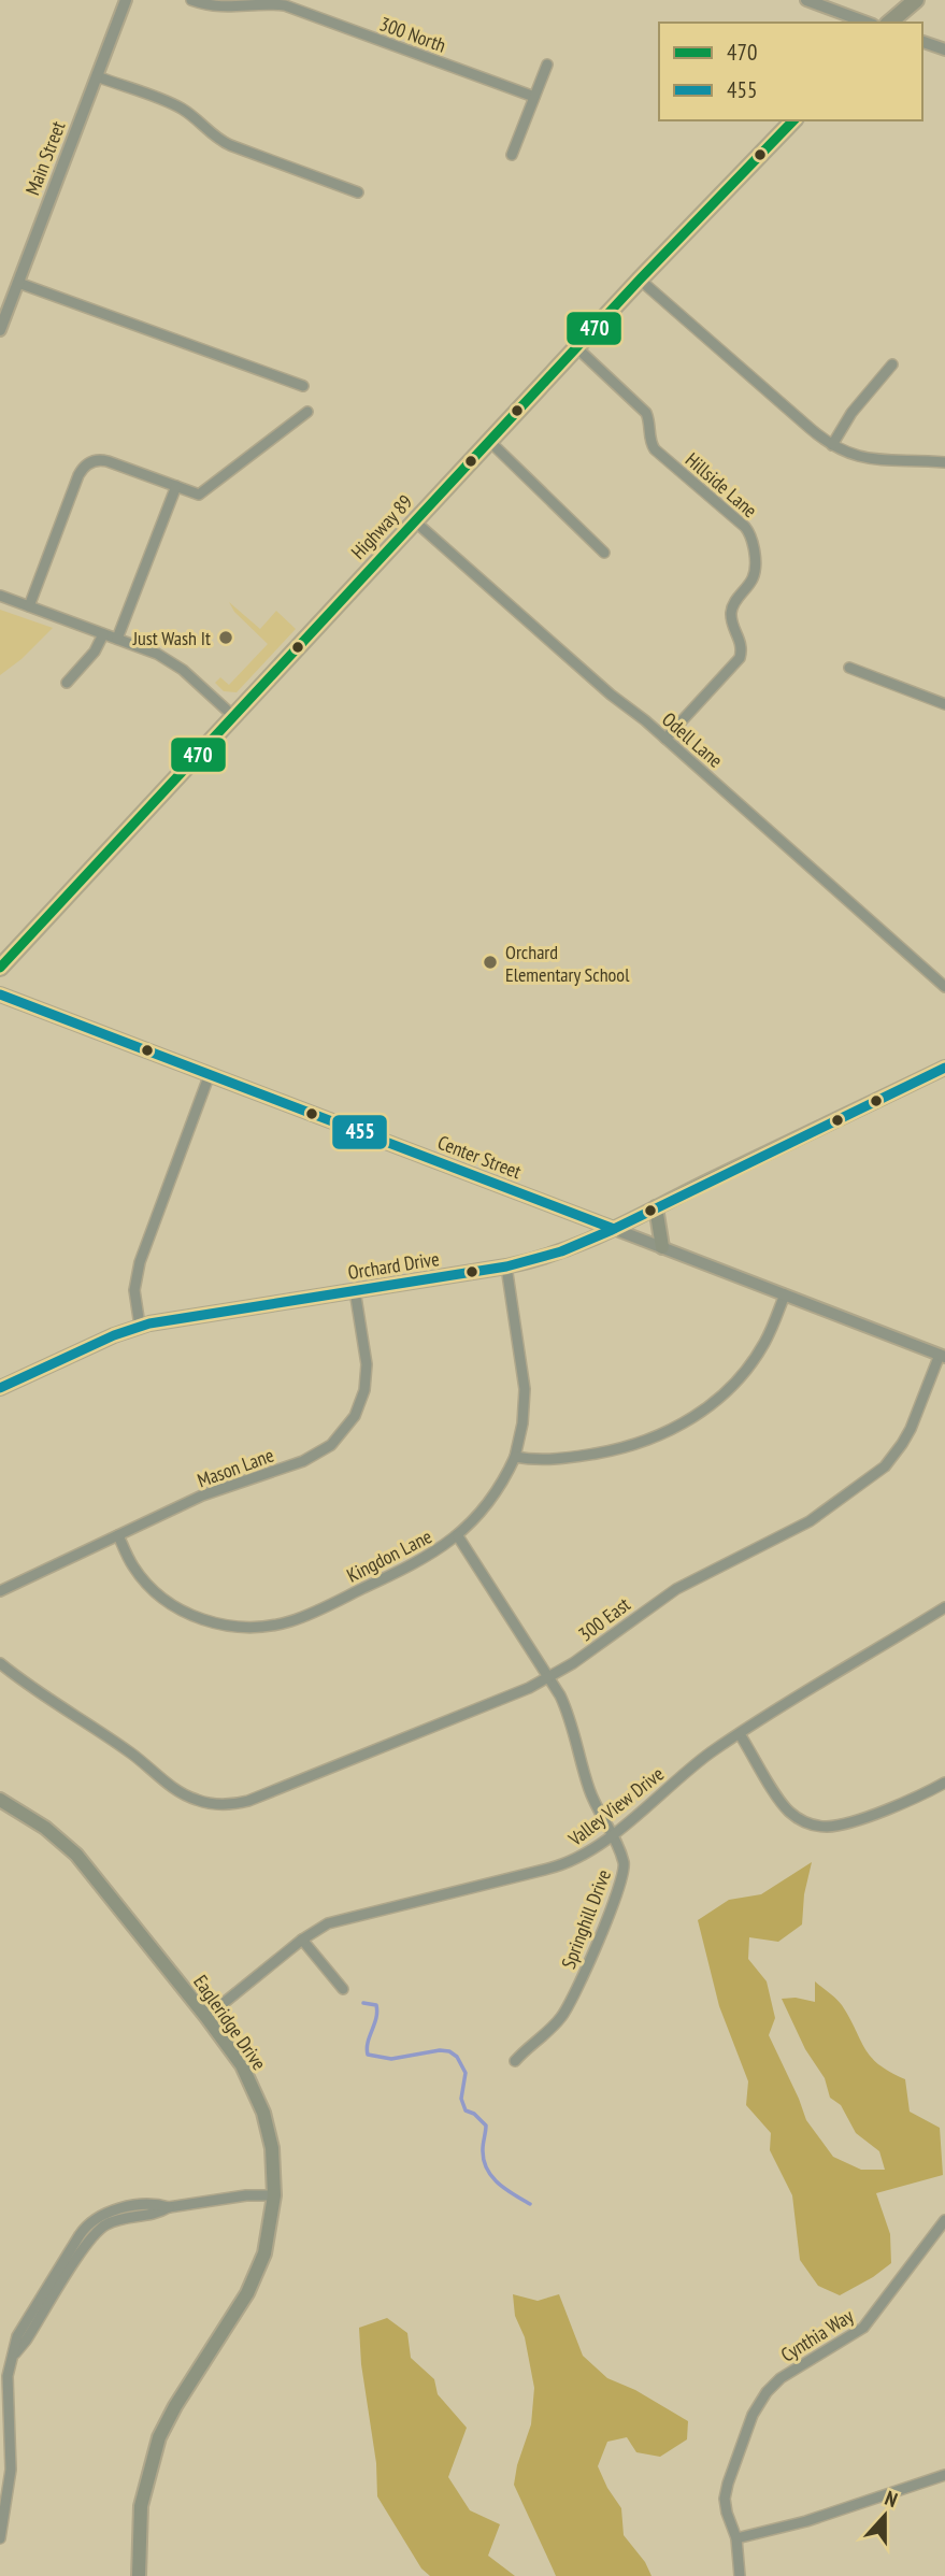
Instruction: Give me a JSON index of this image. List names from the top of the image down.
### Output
{
  "streets": {
    "main road": [
      "Highway 89",
      "Center Street",
      "Orchard Drive",
      "Eagleridge Drive"
    ],
    "street": [
      "300 North",
      "Main Street",
      "Hillside Lane",
      "Odell Lane",
      "Mason Lane",
      "Kingdon Lane",
      "300 East",
      "Valley View Drive",
      "Springhill Drive",
      "Cynthia Way"
    ]
  },
  "crossings": [
    ["Hillside Lane", "Highway 89"],
    ["Hillside Lane", "Odell Lane"],
    ["Highway 89", "Odell Lane"],
    ["Center Street", "Orchard Drive"],
    ["Center Street", "300 East"],
    ["Orchard Drive", "Mason Lane"],
    ["Orchard Drive", "Kingdon Lane"],
    ["Mason Lane", "Kingdon Lane"],
    ["Kingdon Lane", "Springhill Drive"],
    ["300 East", "Springhill Drive"],
    ["Valley View Drive", "Springhill Drive"],
    ["Valley View Drive", "Eagleridge Drive"]
  ],
  "places": ["Just Wash It", "Orchard Elementary School"],
  "lines": ["transit line 470", "transit line 455"],
  "legend": ["470", "455"],
  "north": "top"
}
